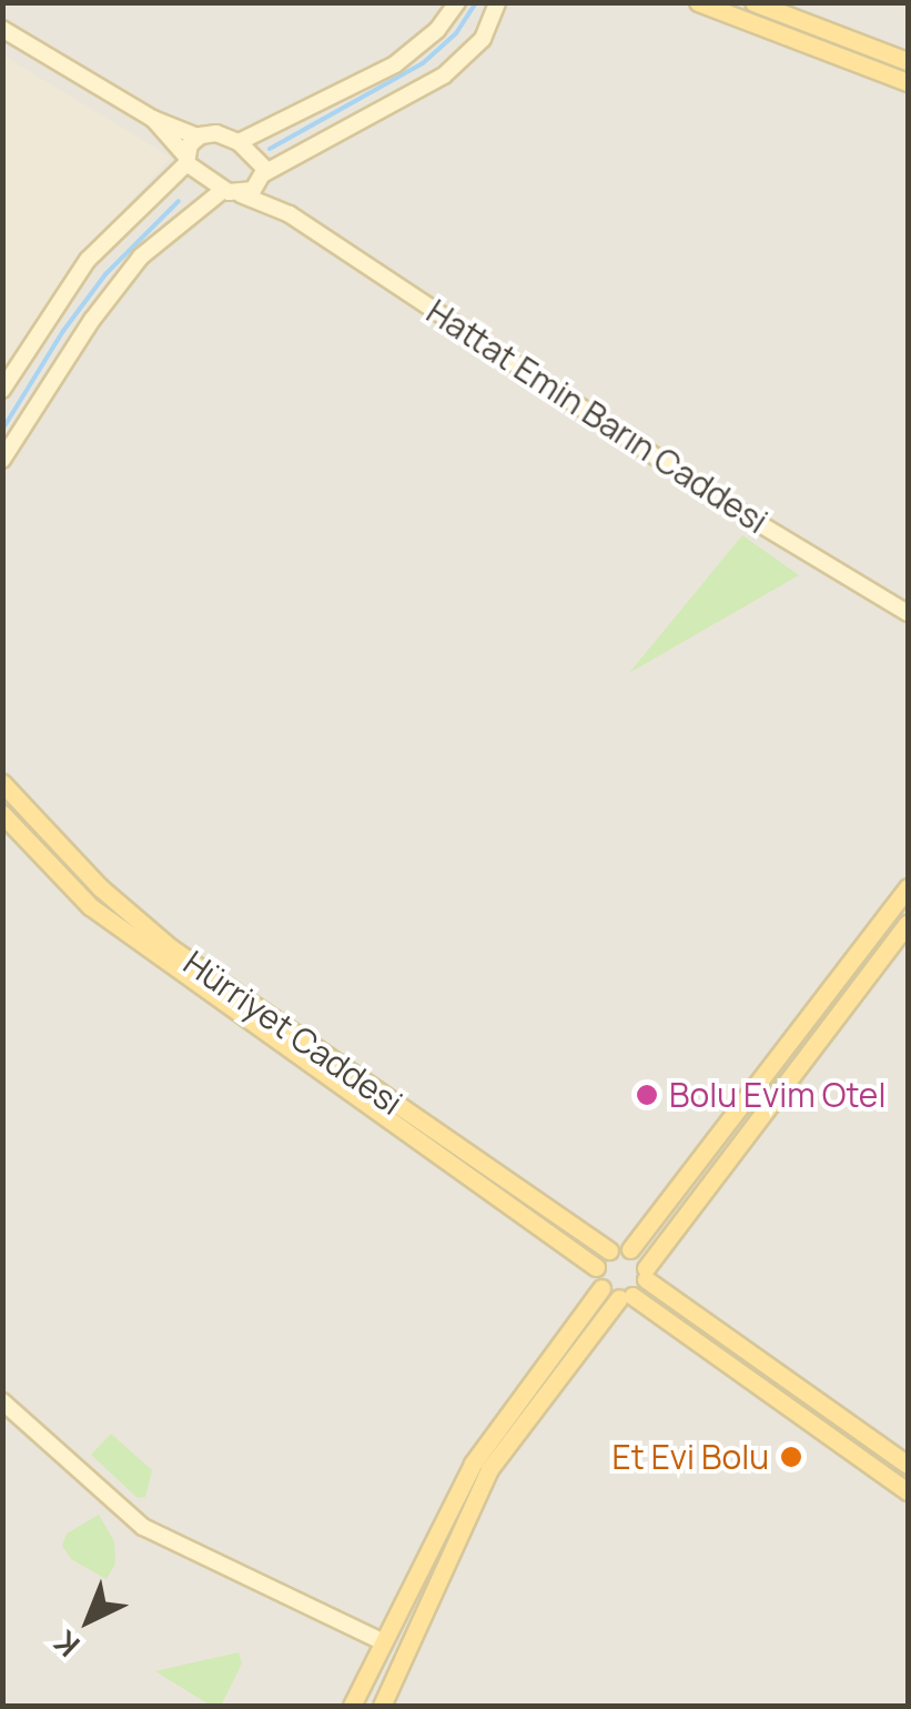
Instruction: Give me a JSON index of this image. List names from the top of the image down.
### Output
{
  "streets": {
    "main road": ["Hattat Emin Barın Caddesi", "Hürriyet Caddesi"]
  },
  "places": ["Bolu Evim Otel", "Et Evi Bolu"],
  "north": "bottom left"
}
